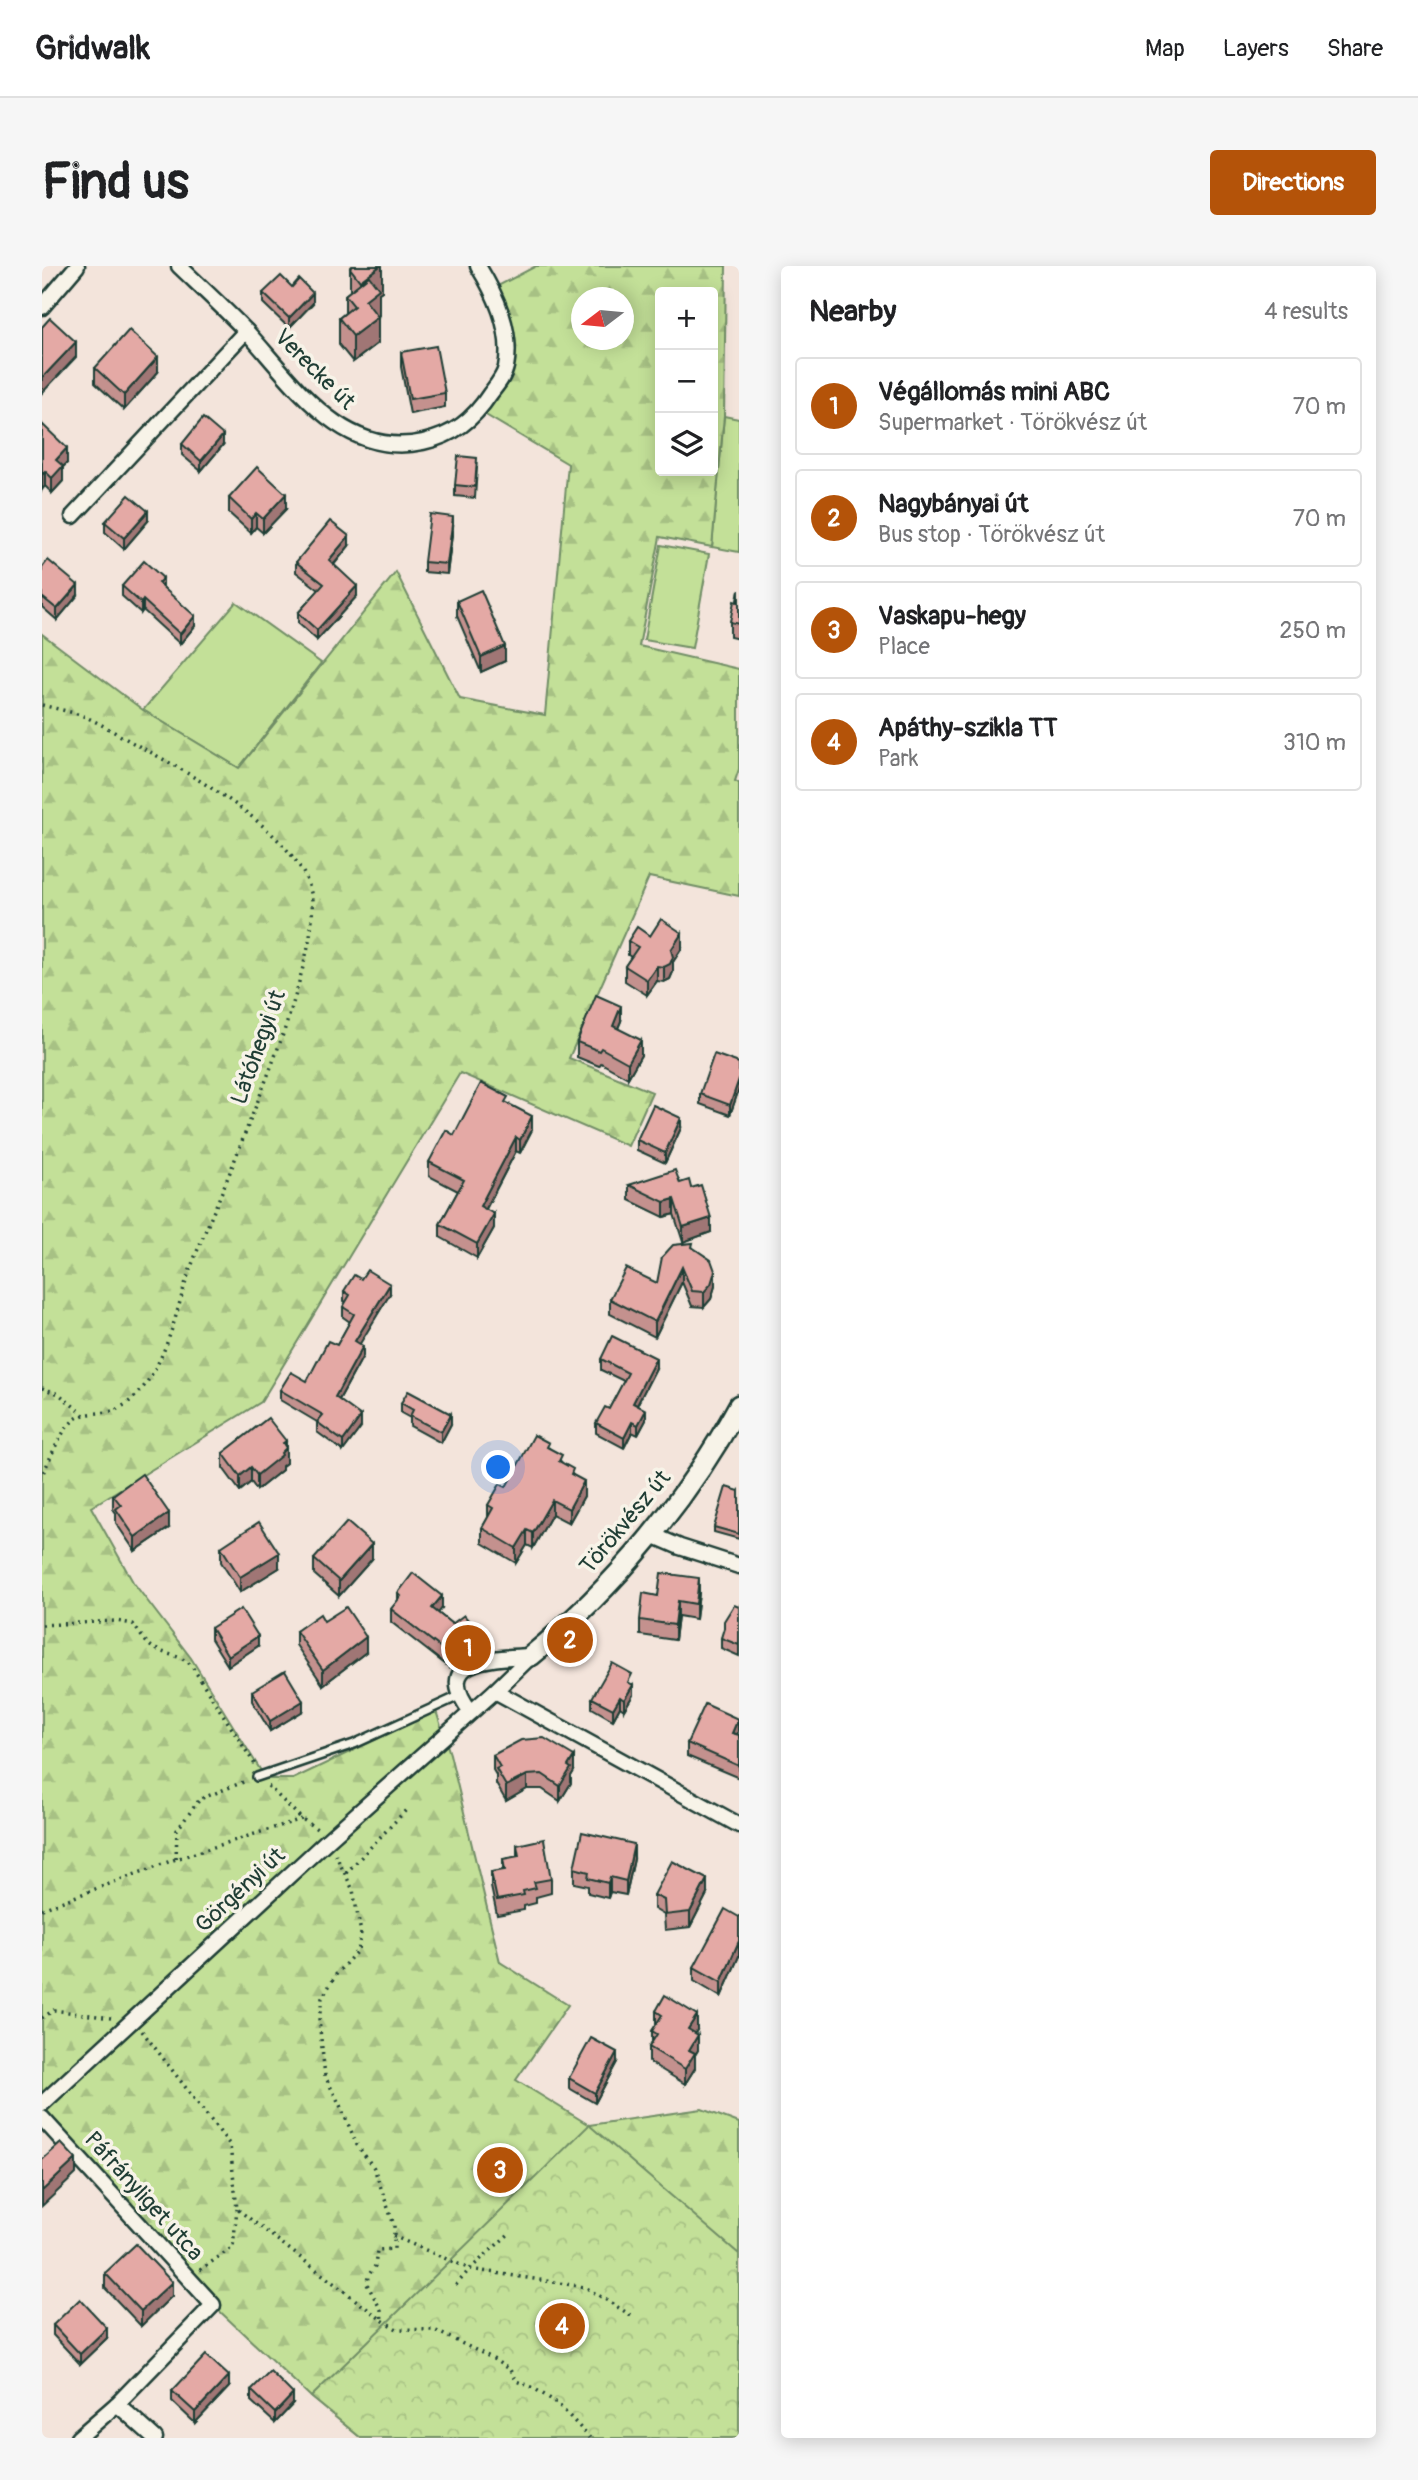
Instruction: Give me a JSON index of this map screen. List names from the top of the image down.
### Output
{
  "streets": {
    "street": [
      "Verecke út",
      "Törökvész út",
      "Görgényi út",
      "Páfrányliget utca"
    ],
    "path": ["Látóhegyi út"]
  },
  "crossings": [
    ["Törökvész út", "Görgényi út"]
  ],
  "north": "left",
  "page": {
    "header": "Gridwalk",
    "nav": ["Map", "Layers", "Share"],
    "buttons": "Directions",
    "title": "Find us",
    "heading": ["Nearby", "4 results"],
    "map_buttons": ["+", "−"],
    "list": [
      {
        "mark": "1",
        "name": "Végállomás mini ABC",
        "note": "Supermarket · Törökvész út",
        "value": "70 m"
      },
      {
        "mark": "2",
        "name": "Nagybányai út",
        "note": "Bus stop · Törökvész út",
        "value": "70 m"
      },
      {
        "mark": "3",
        "name": "Vaskapu-hegy",
        "note": "Place",
        "value": "250 m"
      },
      {
        "mark": "4",
        "name": "Apáthy-szikla TT",
        "note": "Park",
        "value": "310 m"
      }
    ],
    "pins": [
      "2",
      "1",
      "3",
      "4"
    ]
  }
}
